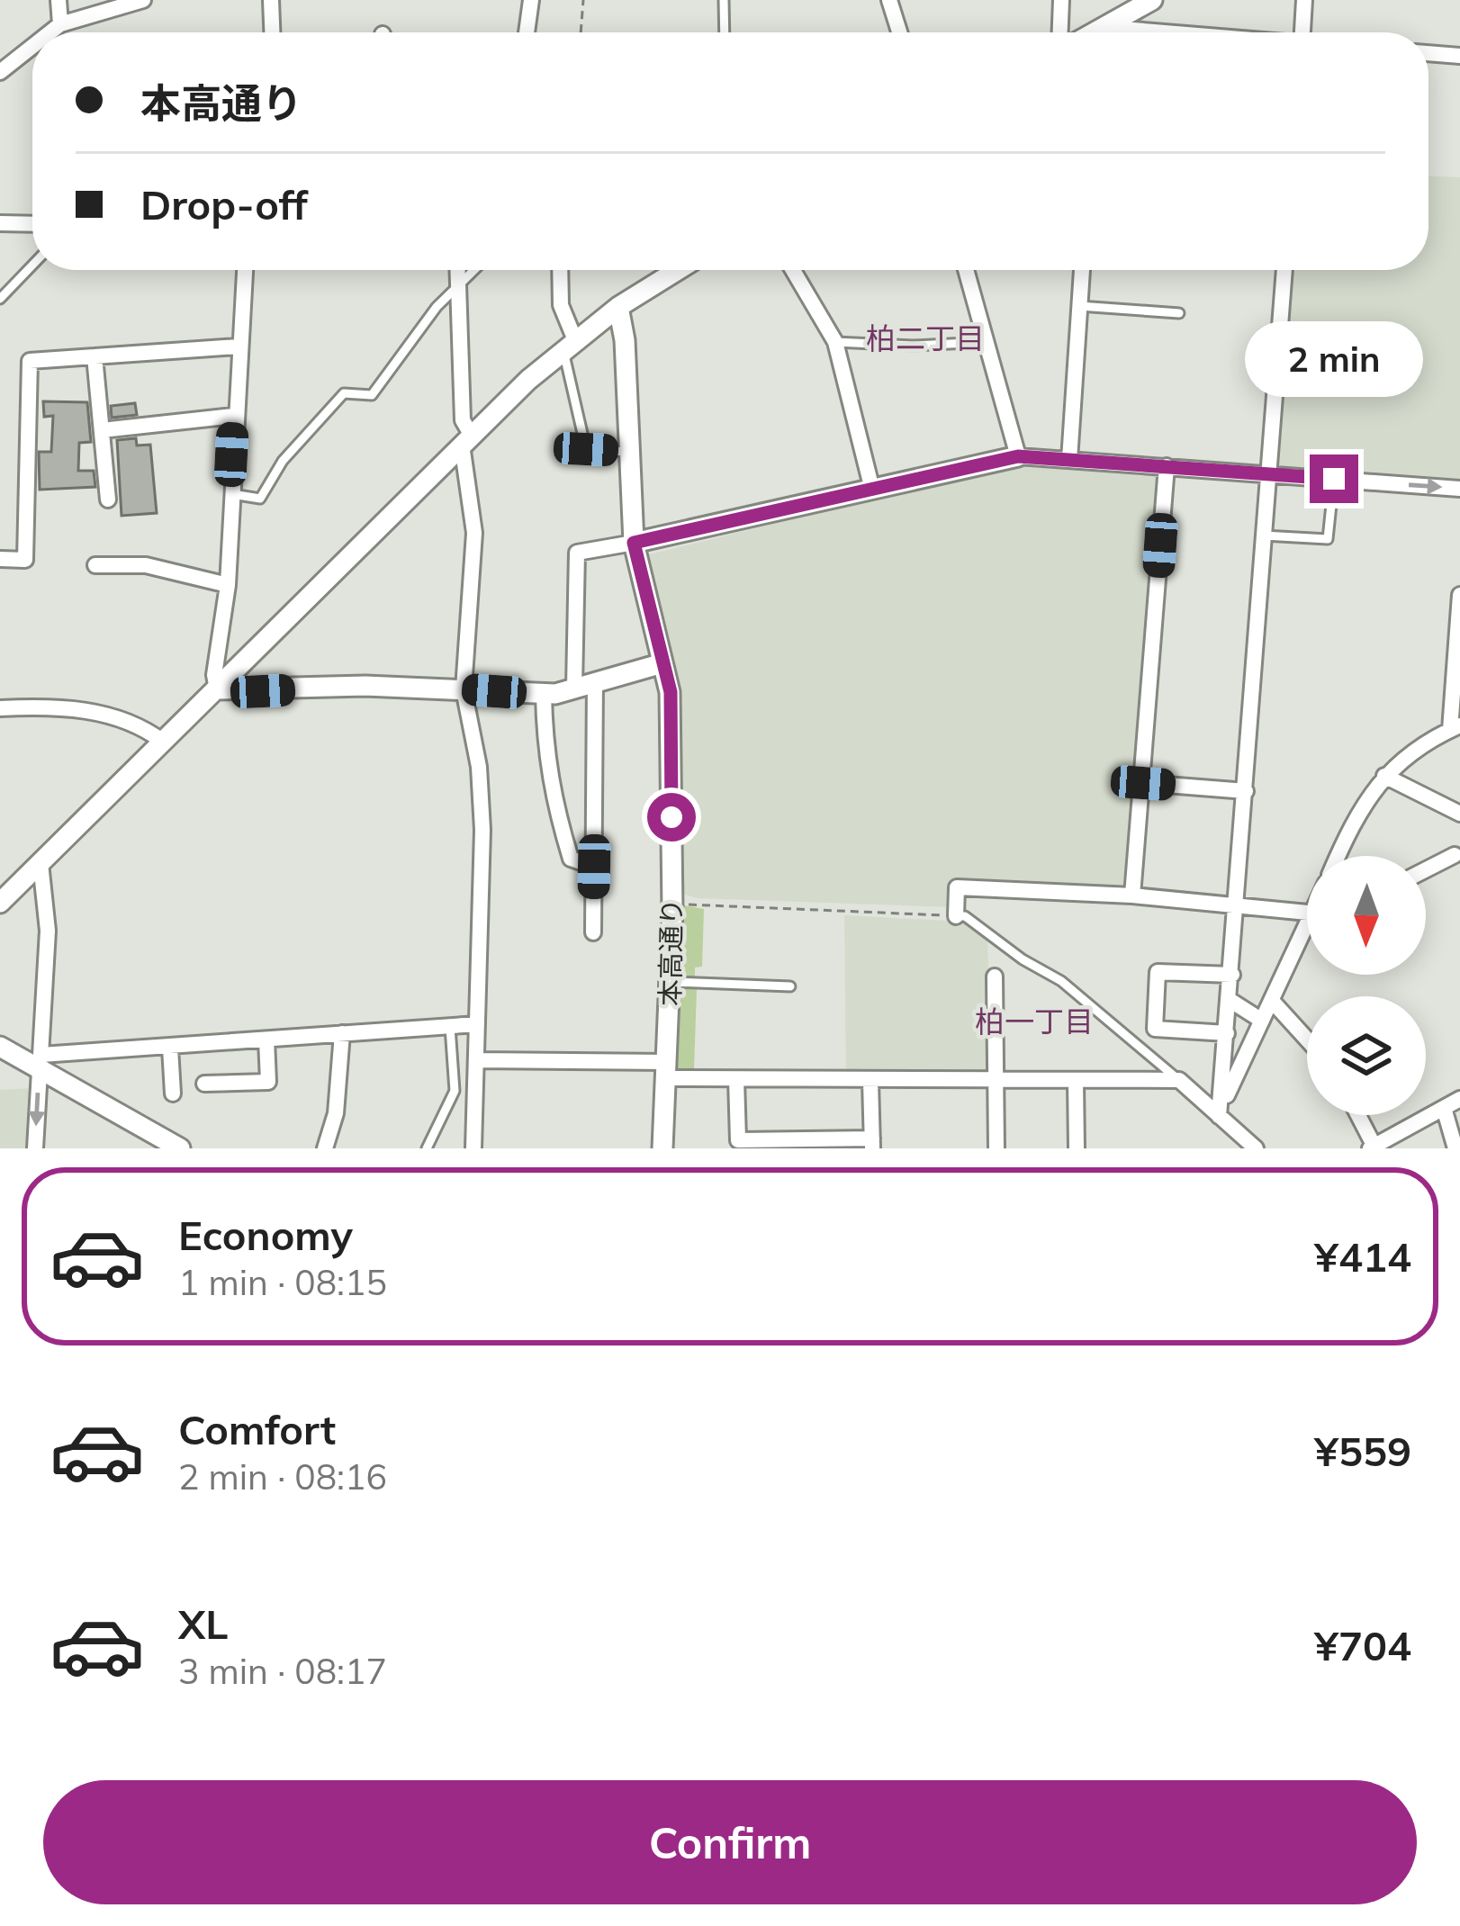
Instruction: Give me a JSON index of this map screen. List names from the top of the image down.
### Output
{
  "streets": {
    "street": ["本高通り"]
  },
  "districts": ["柏二丁目", "柏一丁目"],
  "north": "bottom",
  "page": {
    "banner": ["本高通り", "Drop-off"],
    "bubble": "2 min",
    "list": [
      {
        "name": "Economy",
        "note": "1 min · 08:15",
        "value": "¥414"
      },
      {
        "name": "Comfort",
        "note": "2 min · 08:16",
        "value": "¥559"
      },
      {
        "name": "XL",
        "note": "3 min · 08:17",
        "value": "¥704"
      }
    ],
    "buttons": "Confirm"
  }
}
